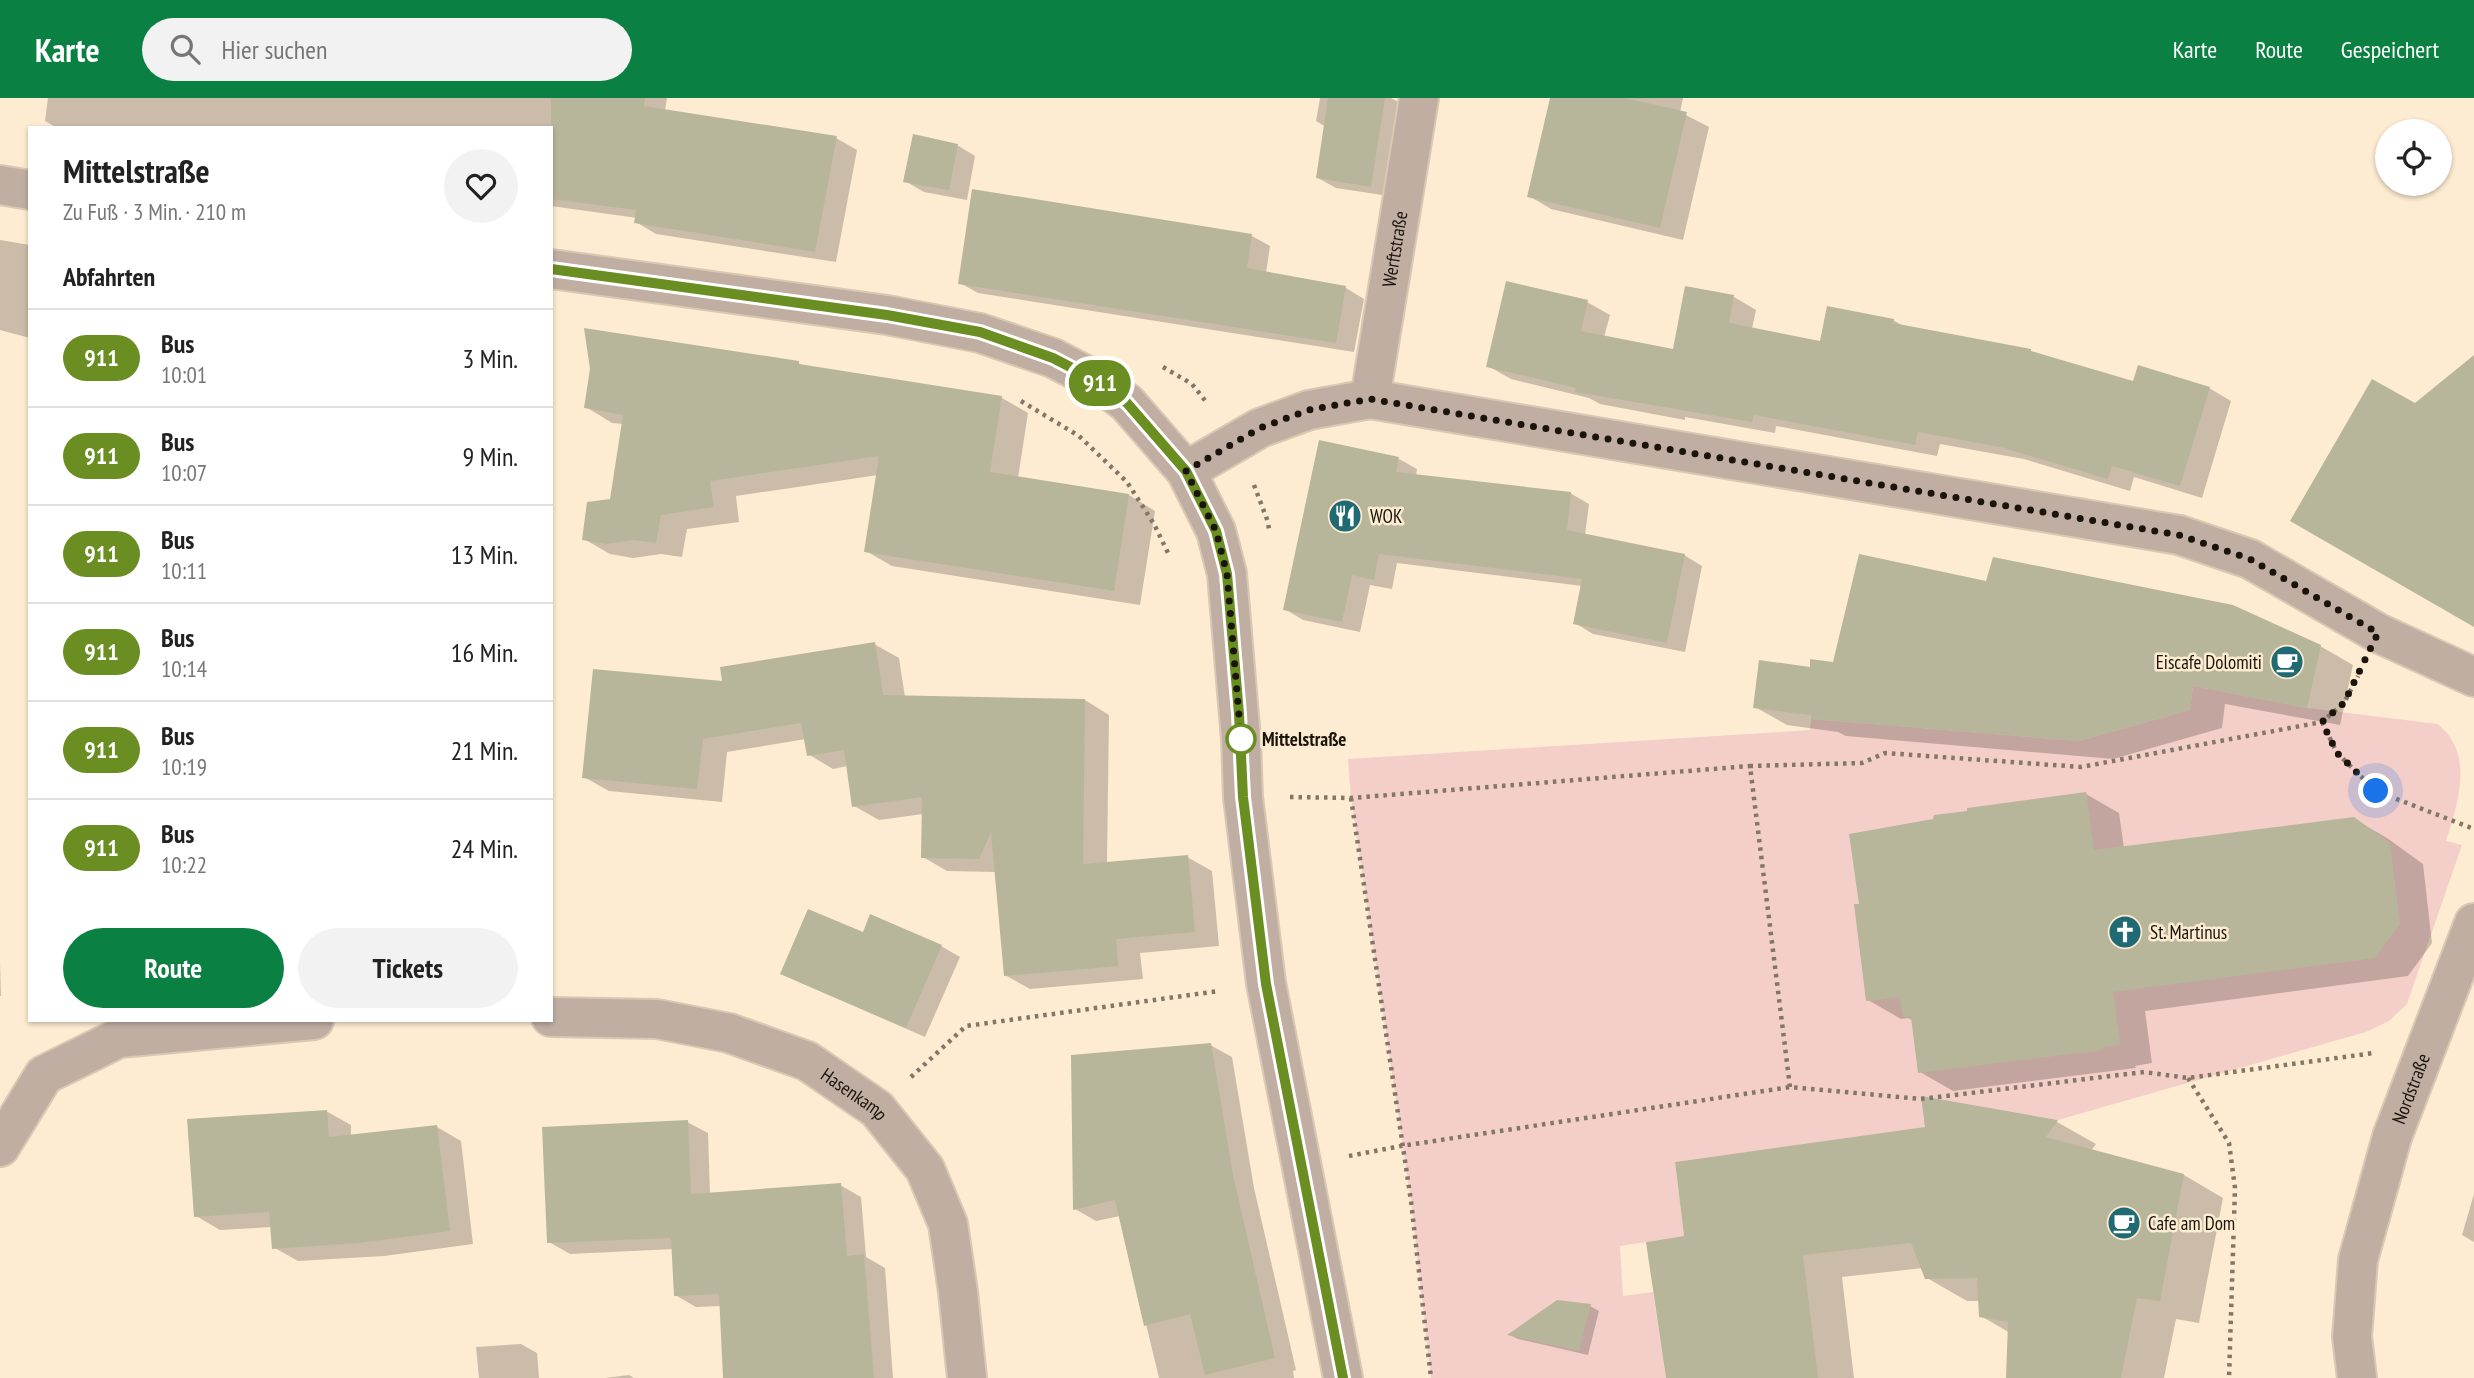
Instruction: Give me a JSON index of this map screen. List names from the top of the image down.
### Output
{
  "streets": {
    "street": ["Werftstraße", "Nordstraße", "Hasenkamp"]
  },
  "places": {
    "restaurant": ["WOK"],
    "cafe": ["Eiscafe Dolomiti", "Cafe am Dom"],
    "other": ["Mittelstraße"],
    "church": ["St. Martinus"]
  },
  "lines": ["bus line 911"],
  "page": {
    "header": "Karte",
    "search": "Hier suchen",
    "nav": ["Karte", "Route", "Gespeichert"],
    "on_map": "911",
    "heading": [
      ["Mittelstraße", "Zu Fuß · 3 Min. · 210 m"],
      "Abfahrten"
    ],
    "list": [
      {
        "mark": "911",
        "name": "Bus",
        "note": "10:01",
        "value": "3 Min."
      },
      {
        "mark": "911",
        "name": "Bus",
        "note": "10:07",
        "value": "9 Min."
      },
      {
        "mark": "911",
        "name": "Bus",
        "note": "10:11",
        "value": "13 Min."
      },
      {
        "mark": "911",
        "name": "Bus",
        "note": "10:14",
        "value": "16 Min."
      },
      {
        "mark": "911",
        "name": "Bus",
        "note": "10:19",
        "value": "21 Min."
      },
      {
        "mark": "911",
        "name": "Bus",
        "note": "10:22",
        "value": "24 Min."
      }
    ],
    "buttons": ["Route", "Tickets"]
  }
}
